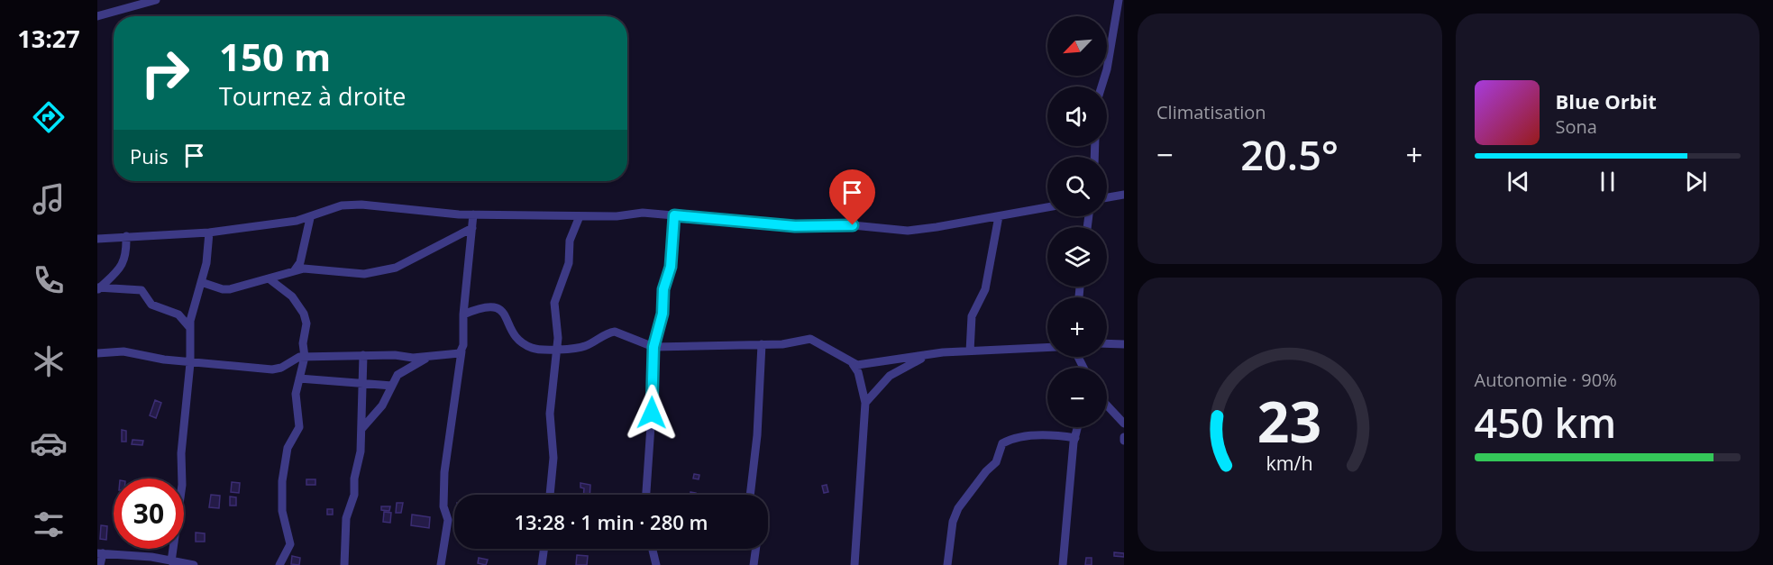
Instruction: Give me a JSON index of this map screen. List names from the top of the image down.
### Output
{
  "north": "bottom left",
  "page": {
    "tabs": "13:27",
    "tile": [
      "Climatisation",
      ["Autonomie · 90%", "450 km"]
    ],
    "map_buttons": ["+", "−"],
    "turn": ["150 m", "Tournez à droite"],
    "song": ["Blue Orbit", "Sona"],
    "then": "Puis",
    "heat": ["−", "20.5°", "+"],
    "limit": "30",
    "trip": "13:28 · 1 min · 280 m",
    "gauge": ["23", "km/h"]
  }
}
